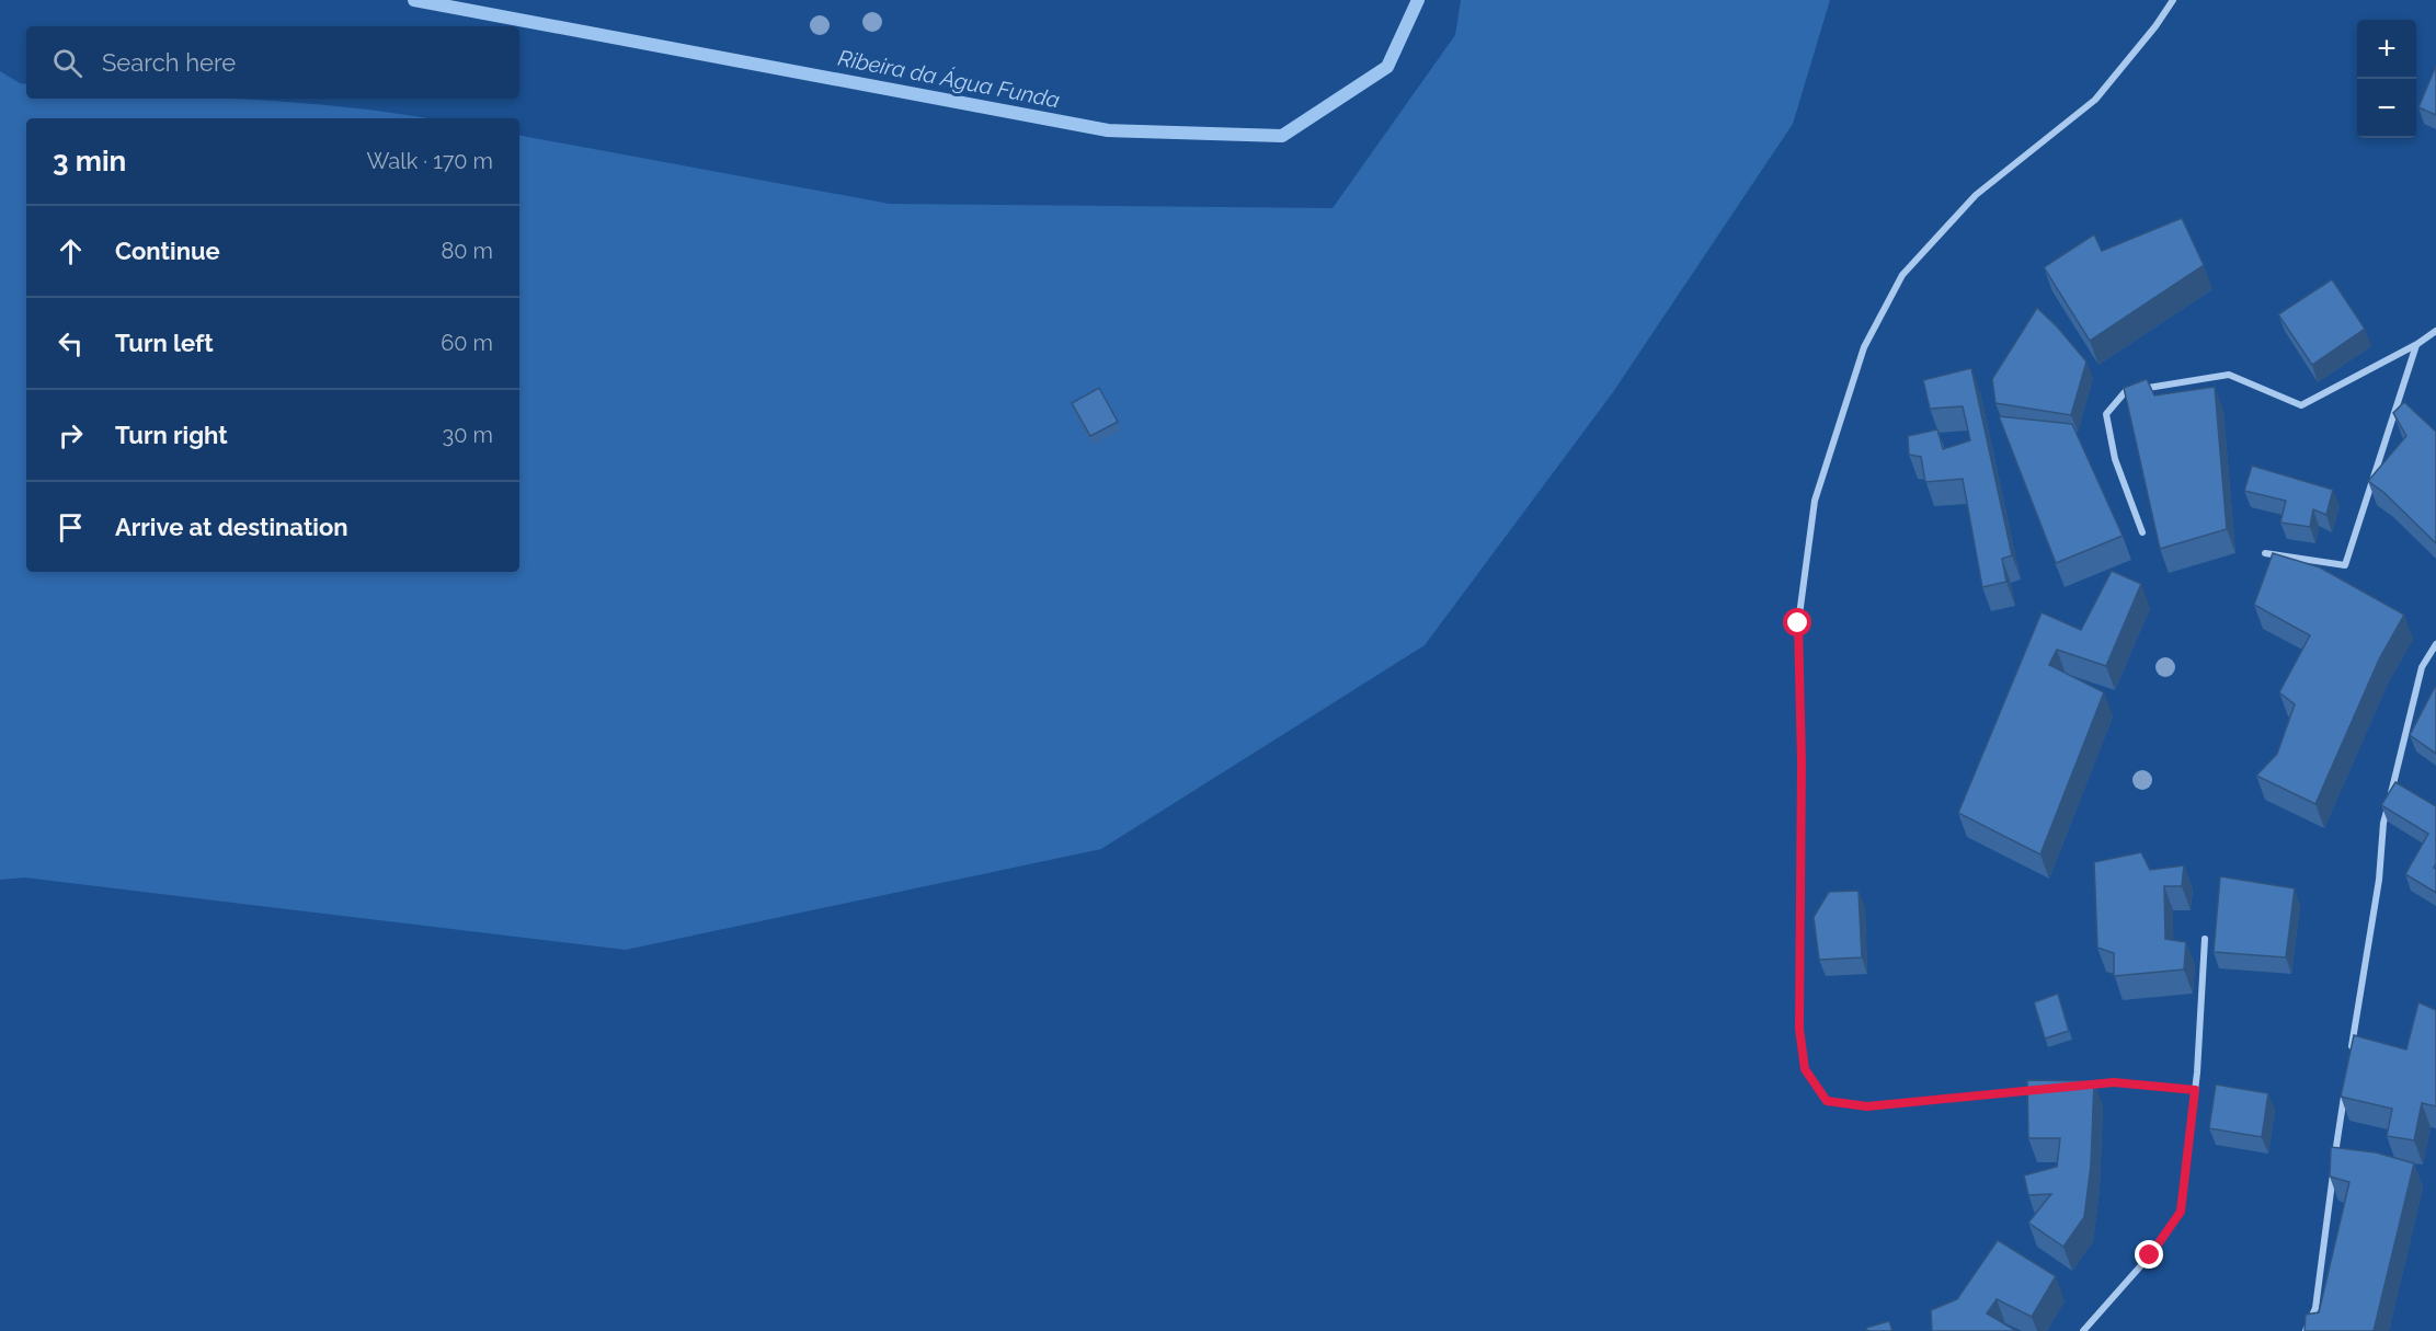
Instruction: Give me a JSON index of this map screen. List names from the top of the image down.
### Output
{
  "water": ["Ribeira da Água Funda"],
  "page": {
    "map_buttons": ["+", "−"],
    "search": "Search here",
    "heading": ["3 min", "Walk · 170 m"],
    "list": [
      ["Continue", "80 m"],
      ["Turn left", "60 m"],
      ["Turn right", "30 m"],
      "Arrive at destination"
    ]
  }
}
